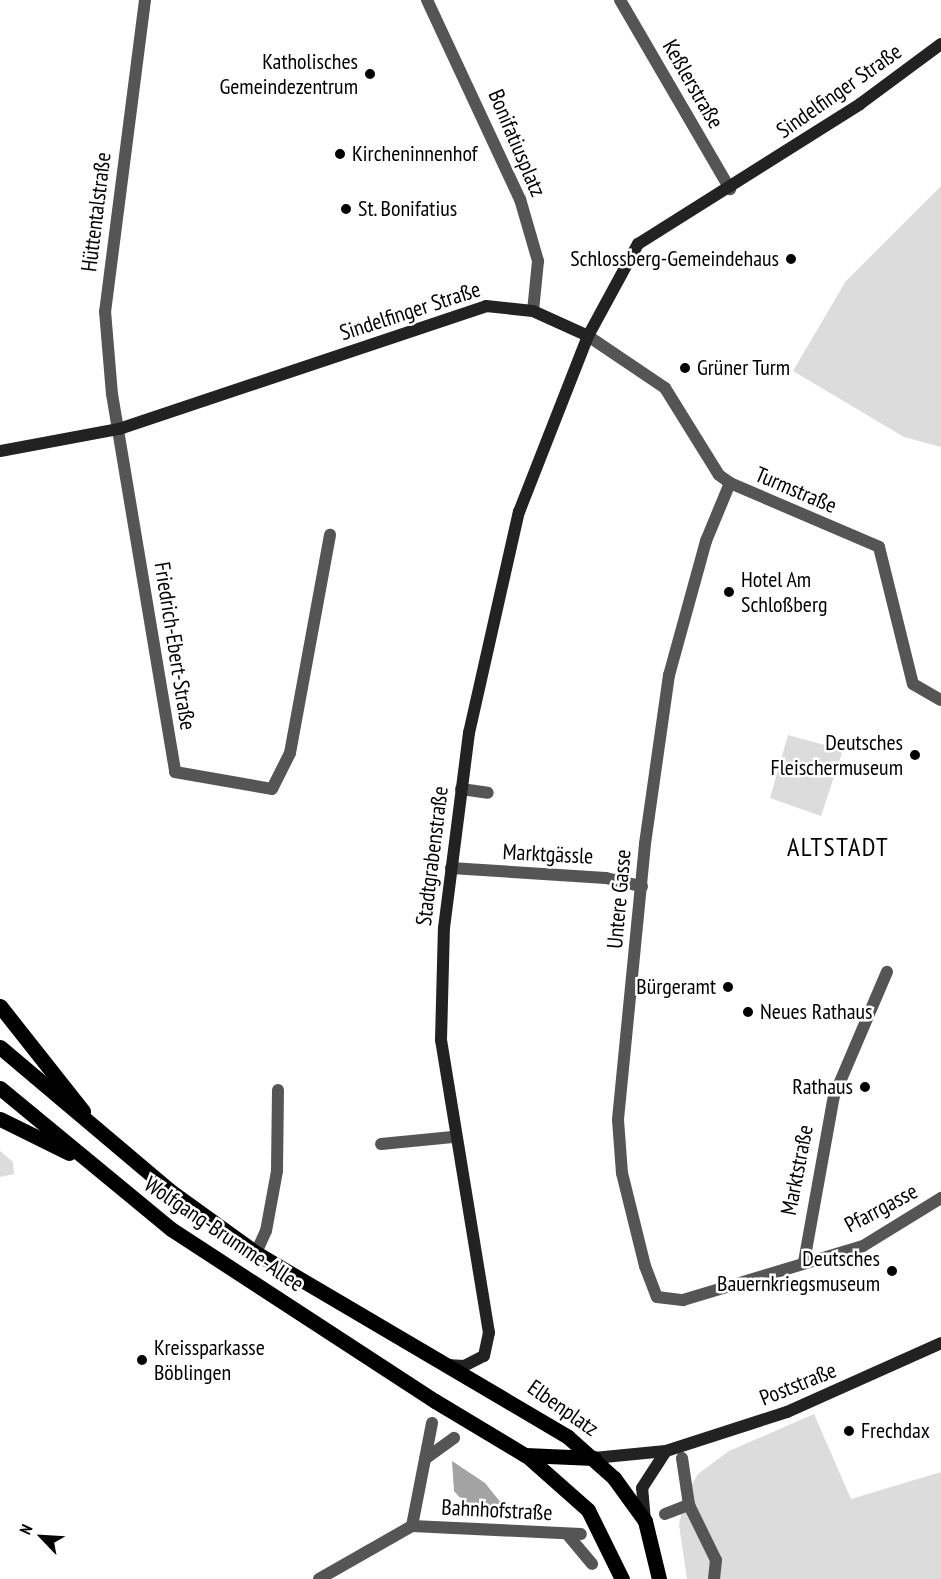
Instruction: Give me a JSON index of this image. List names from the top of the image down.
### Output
{
  "streets": {
    "main road": [
      "Sindelfinger Straße",
      "Stadtgrabenstraße",
      "Wolfgang-Brumme-Allee",
      "Poststraße",
      "Elbenplatz"
    ],
    "street": [
      "Keßlerstraße",
      "Bonifatiusplatz",
      "Hüttentalstraße",
      "Turmstraße",
      "Friedrich-Ebert-Straße",
      "Marktgässle",
      "Untere Gasse",
      "Marktstraße",
      "Pfarrgasse",
      "Bahnhofstraße"
    ]
  },
  "crossings": [
    ["Keßlerstraße", "Sindelfinger Straße"],
    ["Sindelfinger Straße", "Bonifatiusplatz"],
    ["Sindelfinger Straße", "Hüttentalstraße"],
    ["Sindelfinger Straße", "Turmstraße"],
    ["Sindelfinger Straße", "Friedrich-Ebert-Straße"],
    ["Sindelfinger Straße", "Stadtgrabenstraße"],
    ["Hüttentalstraße", "Friedrich-Ebert-Straße"],
    ["Turmstraße", "Stadtgrabenstraße"],
    ["Turmstraße", "Untere Gasse"],
    ["Marktgässle", "Stadtgrabenstraße"],
    ["Marktgässle", "Untere Gasse"],
    ["Stadtgrabenstraße", "Wolfgang-Brumme-Allee"],
    ["Stadtgrabenstraße", "Elbenplatz"],
    ["Untere Gasse", "Marktstraße"],
    ["Untere Gasse", "Pfarrgasse"],
    ["Marktstraße", "Pfarrgasse"],
    ["Wolfgang-Brumme-Allee", "Elbenplatz"],
    ["Poststraße", "Elbenplatz"]
  ],
  "districts": ["ALTSTADT"],
  "places": [
    "Katholisches Gemeindezentrum",
    "Kircheninnenhof",
    "St. Bonifatius",
    "Schlossberg-Gemeindehaus",
    "Grüner Turm",
    "Hotel Am Schloßberg",
    "Deutsches Fleischermuseum",
    "Bürgeramt",
    "Neues Rathaus",
    "Rathaus",
    "Deutsches Bauernkriegsmuseum",
    "Kreissparkasse Böblingen",
    "Frechdax"
  ],
  "north": "top left"
}
